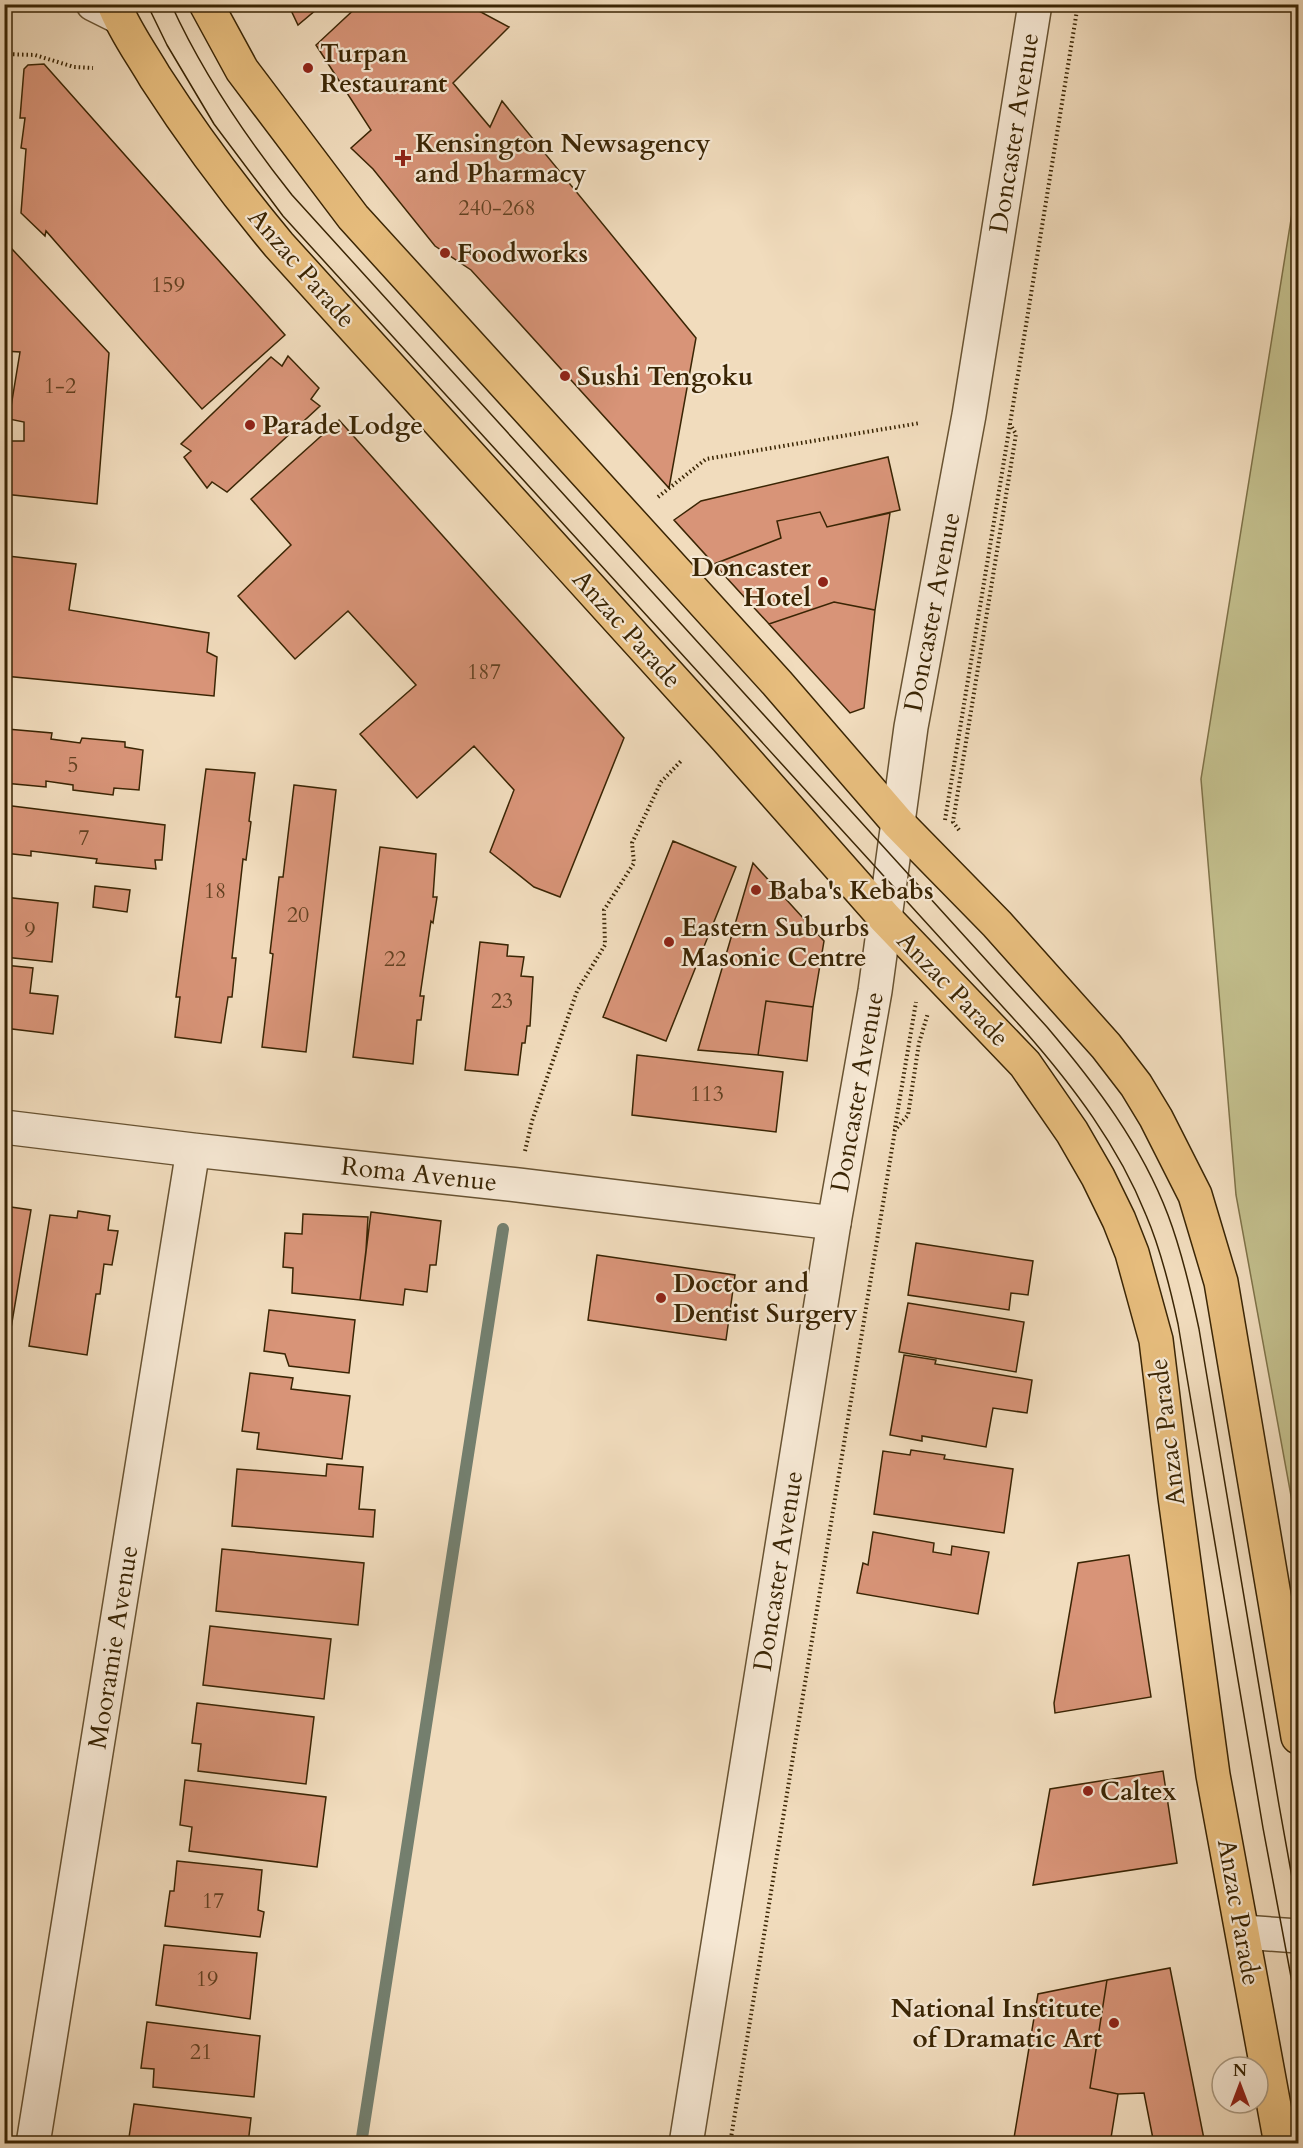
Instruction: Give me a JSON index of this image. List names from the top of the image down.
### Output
{
  "streets": {
    "main road": ["Anzac Parade"],
    "street": ["Doncaster Avenue", "Roma Avenue", "Mooramie Avenue"]
  },
  "crossings": [
    ["Doncaster Avenue", "Anzac Parade"],
    ["Doncaster Avenue", "Roma Avenue"],
    ["Roma Avenue", "Mooramie Avenue"]
  ],
  "places": {
    "other": [
      "Turpan Restaurant",
      "Foodworks",
      "Sushi Tengoku",
      "Parade Lodge",
      "Doncaster Hotel",
      "Baba's Kebabs",
      "Eastern Suburbs Masonic Centre",
      "Doctor and Dentist Surgery",
      "Caltex",
      "National Institute of Dramatic Art"
    ],
    "health": ["Kensington Newsagency and Pharmacy"]
  },
  "house_numbers": [
    "240-268",
    "159",
    "1-2",
    "187",
    "5",
    "7",
    "18",
    "20",
    "9",
    "22",
    "23",
    "113",
    "17",
    "19",
    "21"
  ],
  "north": "top"
}
